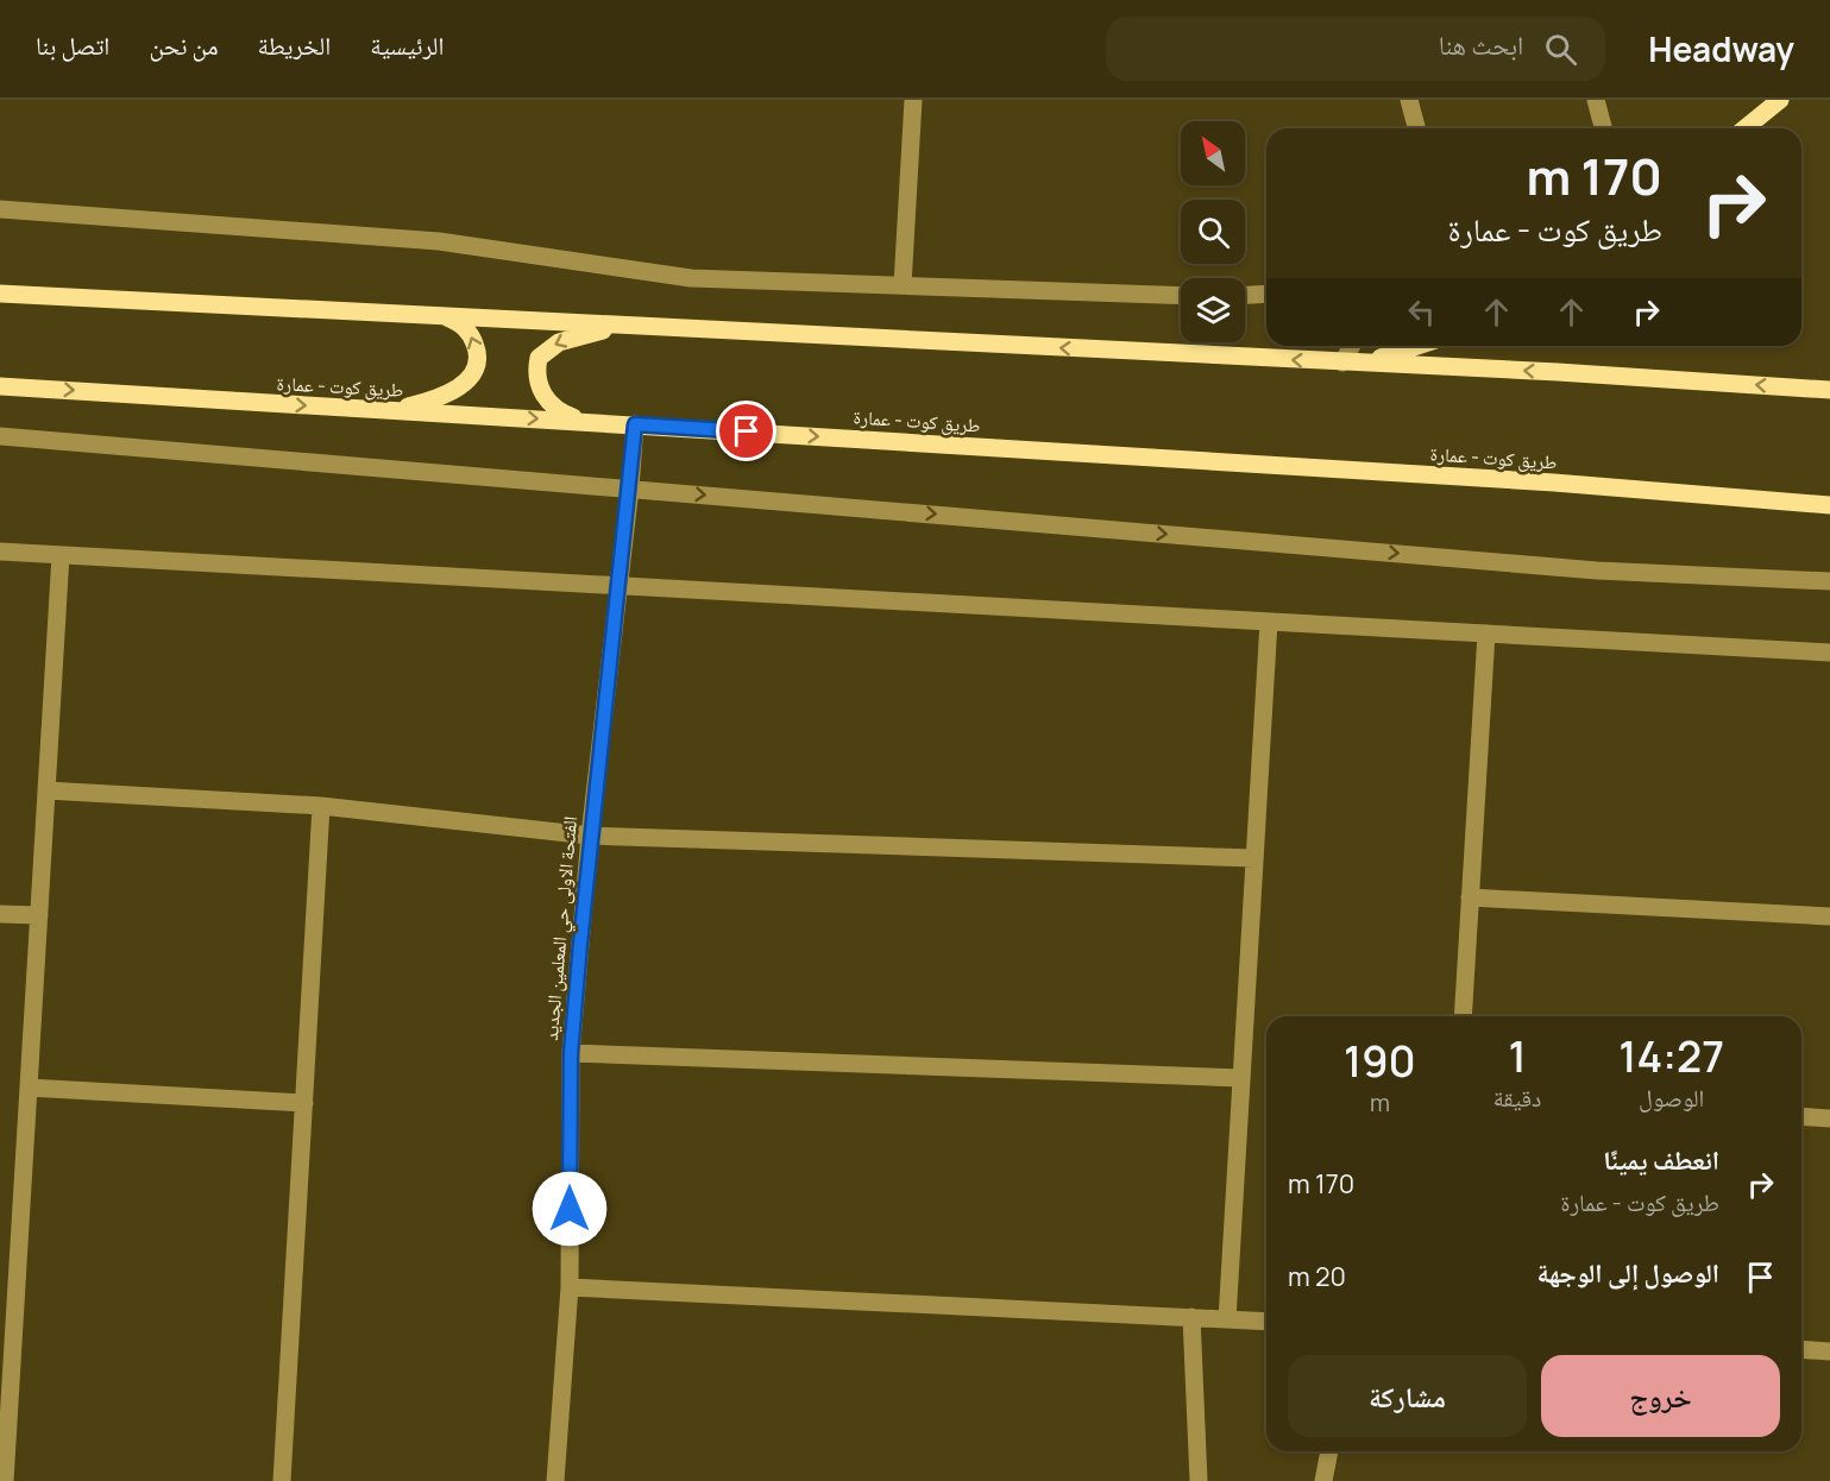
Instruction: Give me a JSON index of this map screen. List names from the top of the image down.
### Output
{
  "streets": {
    "main road": ["طريق كوت - عمارة"],
    "street": ["الفتحة الاولى حي المعلمين الجديد"]
  },
  "crossings": [
    ["طريق كوت - عمارة", "الفتحة الاولى حي المعلمين الجديد"]
  ],
  "north": "top left",
  "page": {
    "header": "Headway",
    "search": "ابحث هنا",
    "nav": [
      "الرئيسية",
      "الخريطة",
      "من نحن",
      "اتصل بنا"
    ],
    "turn": ["170 m", "طريق كوت - عمارة"],
    "eta": [
      "14:27",
      "الوصول",
      "1",
      "دقيقة",
      "190",
      "m"
    ],
    "list": [
      {
        "name": "انعطف يمينًا",
        "note": "طريق كوت - عمارة",
        "value": "170 m"
      },
      {
        "name": "الوصول إلى الوجهة",
        "value": "20 m"
      }
    ],
    "buttons": ["خروج", "مشاركة"]
  }
}
